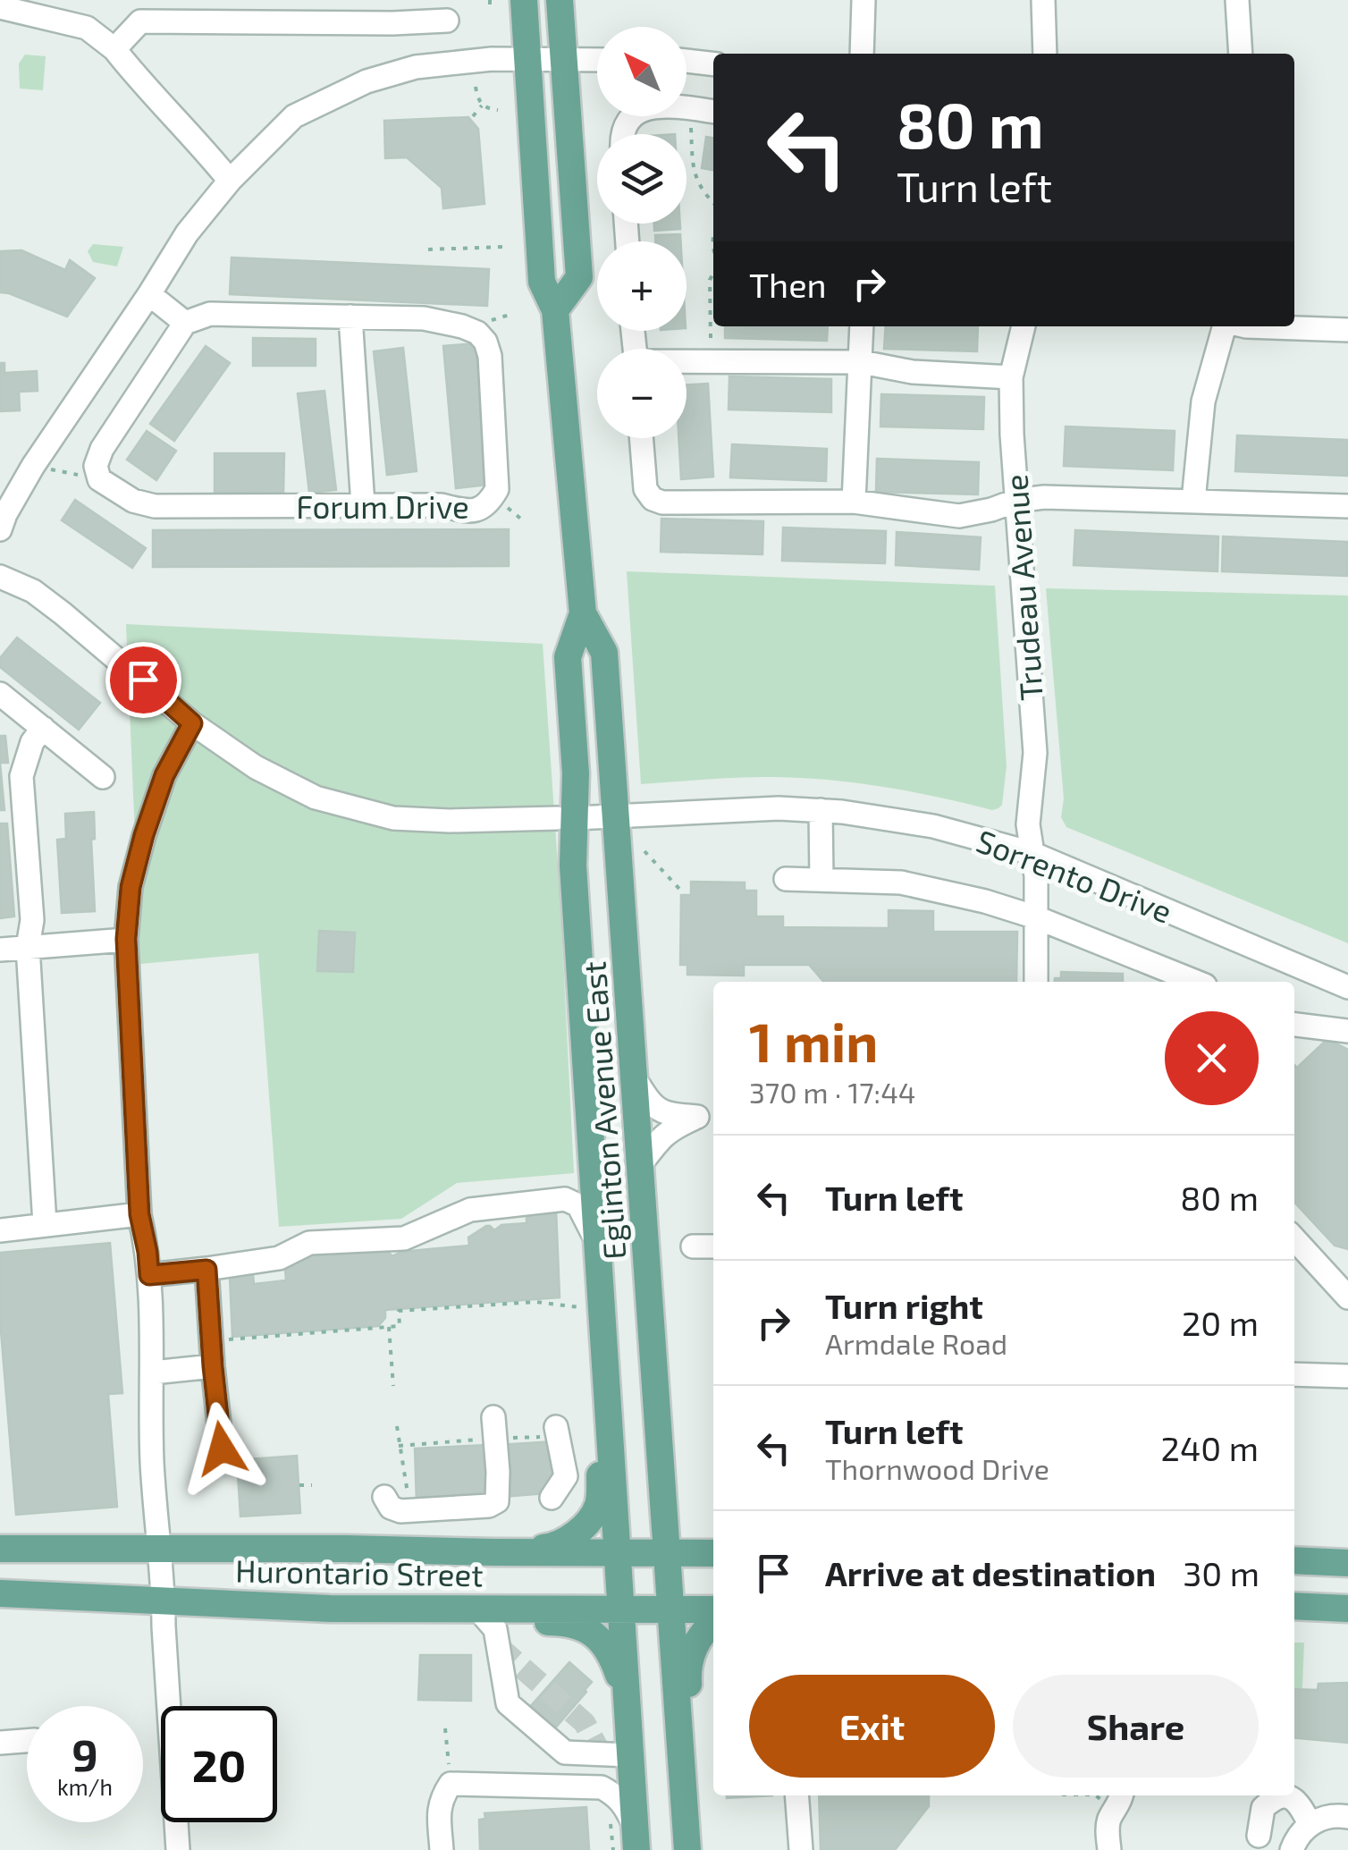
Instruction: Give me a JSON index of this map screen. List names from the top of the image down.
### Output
{
  "streets": {
    "main road": ["Eglinton Avenue East", "Hurontario Street"],
    "street": ["Forum Drive", "Trudeau Avenue", "Sorrento Drive"]
  },
  "crossings": [
    ["Trudeau Avenue", "Sorrento Drive"],
    ["Sorrento Drive", "Eglinton Avenue East"],
    ["Eglinton Avenue East", "Hurontario Street"]
  ],
  "north": "top left",
  "page": {
    "map_buttons": ["+", "−"],
    "turn": ["80 m", "Turn left"],
    "then": "Then",
    "heading": ["1 min", "370 m · 17:44"],
    "list": [
      {
        "name": "Turn left",
        "value": "80 m"
      },
      {
        "name": "Turn right",
        "note": "Armdale Road",
        "value": "20 m"
      },
      {
        "name": "Turn left",
        "note": "Thornwood Drive",
        "value": "240 m"
      },
      {
        "name": "Arrive at destination",
        "value": "30 m"
      }
    ],
    "buttons": ["Exit", "Share"],
    "speed": "9 km/h",
    "limit": "20"
  }
}
